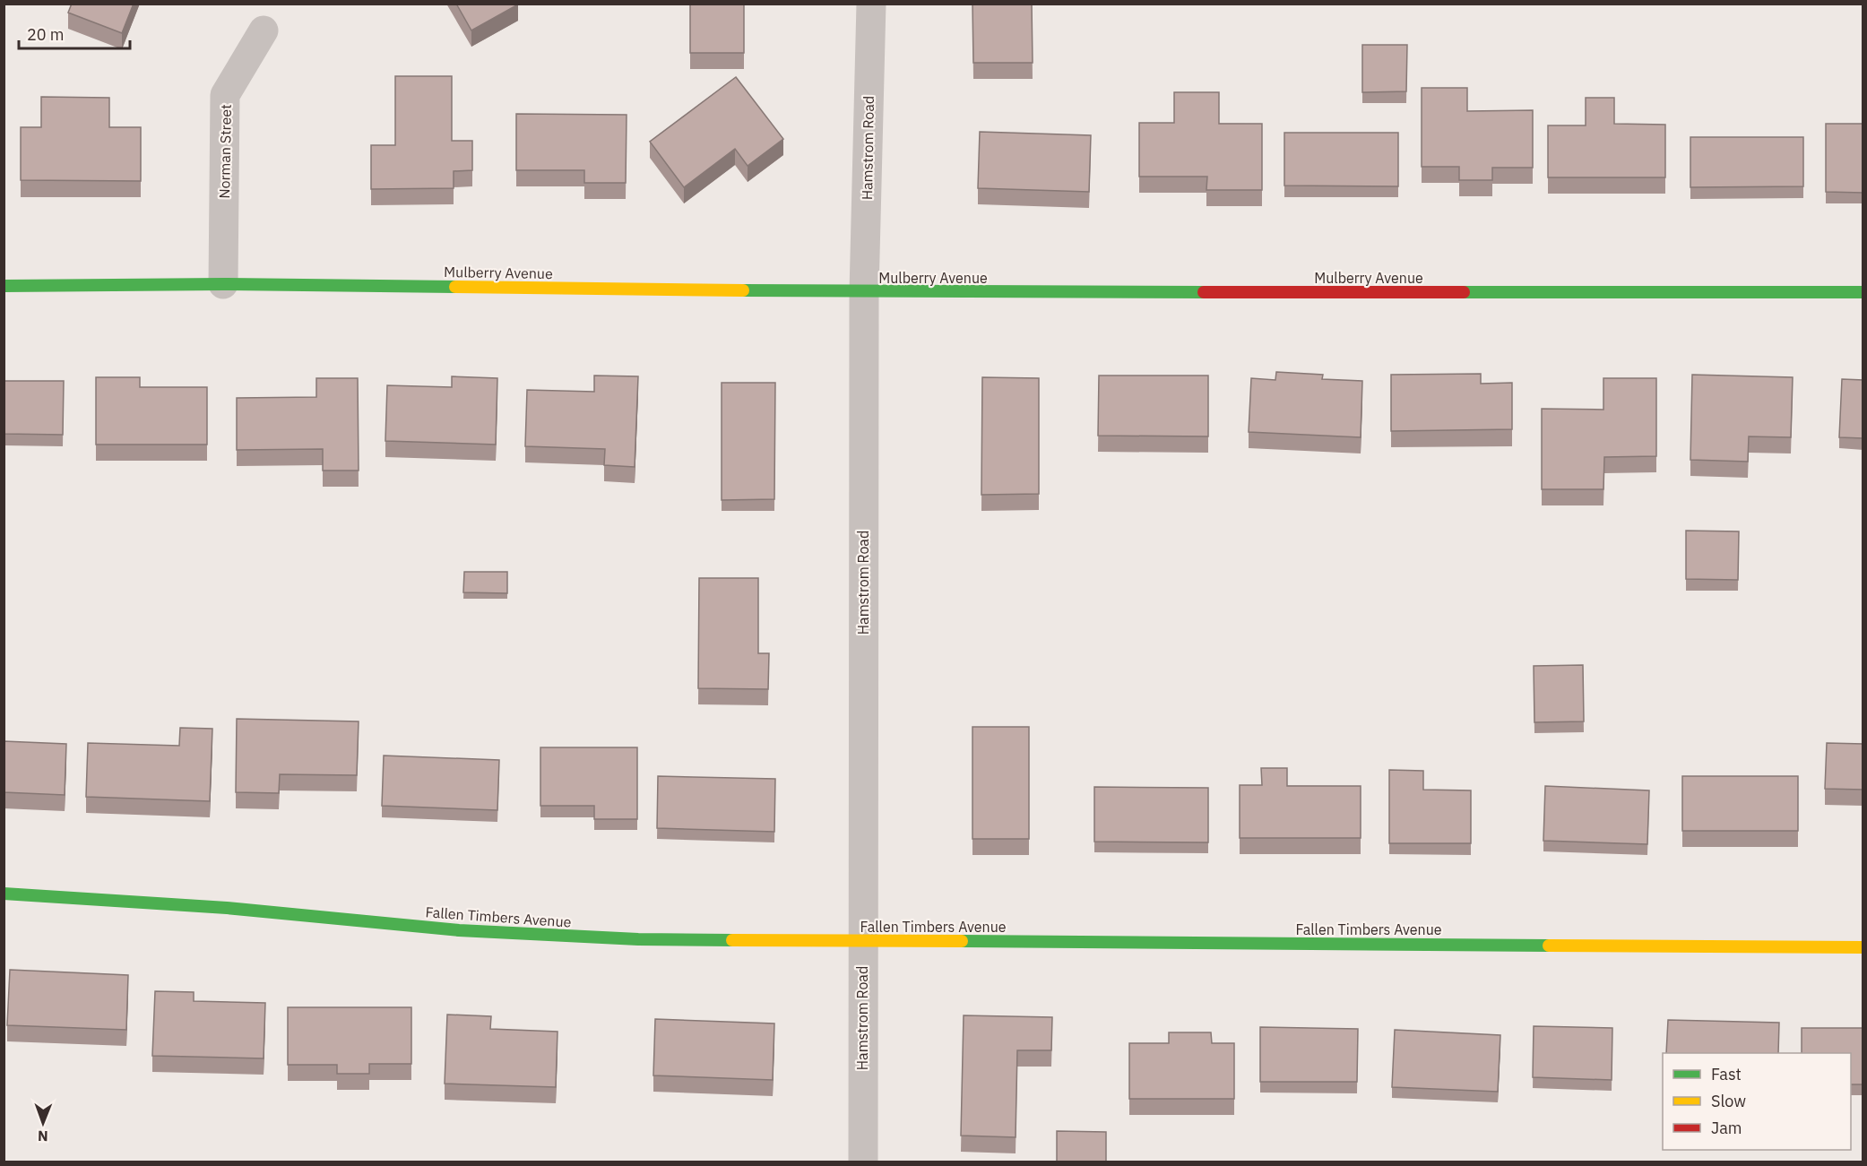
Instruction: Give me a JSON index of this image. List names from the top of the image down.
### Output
{
  "streets": {
    "street": [
      "Hamstrom Road",
      "Norman Street",
      "Mulberry Avenue",
      "Fallen Timbers Avenue"
    ]
  },
  "crossings": [
    ["Hamstrom Road", "Mulberry Avenue"],
    ["Hamstrom Road", "Fallen Timbers Avenue"],
    ["Norman Street", "Mulberry Avenue"]
  ],
  "legend": ["Fast", "Slow", "Jam"],
  "scale_bar": "20 m",
  "north": "bottom"
}
